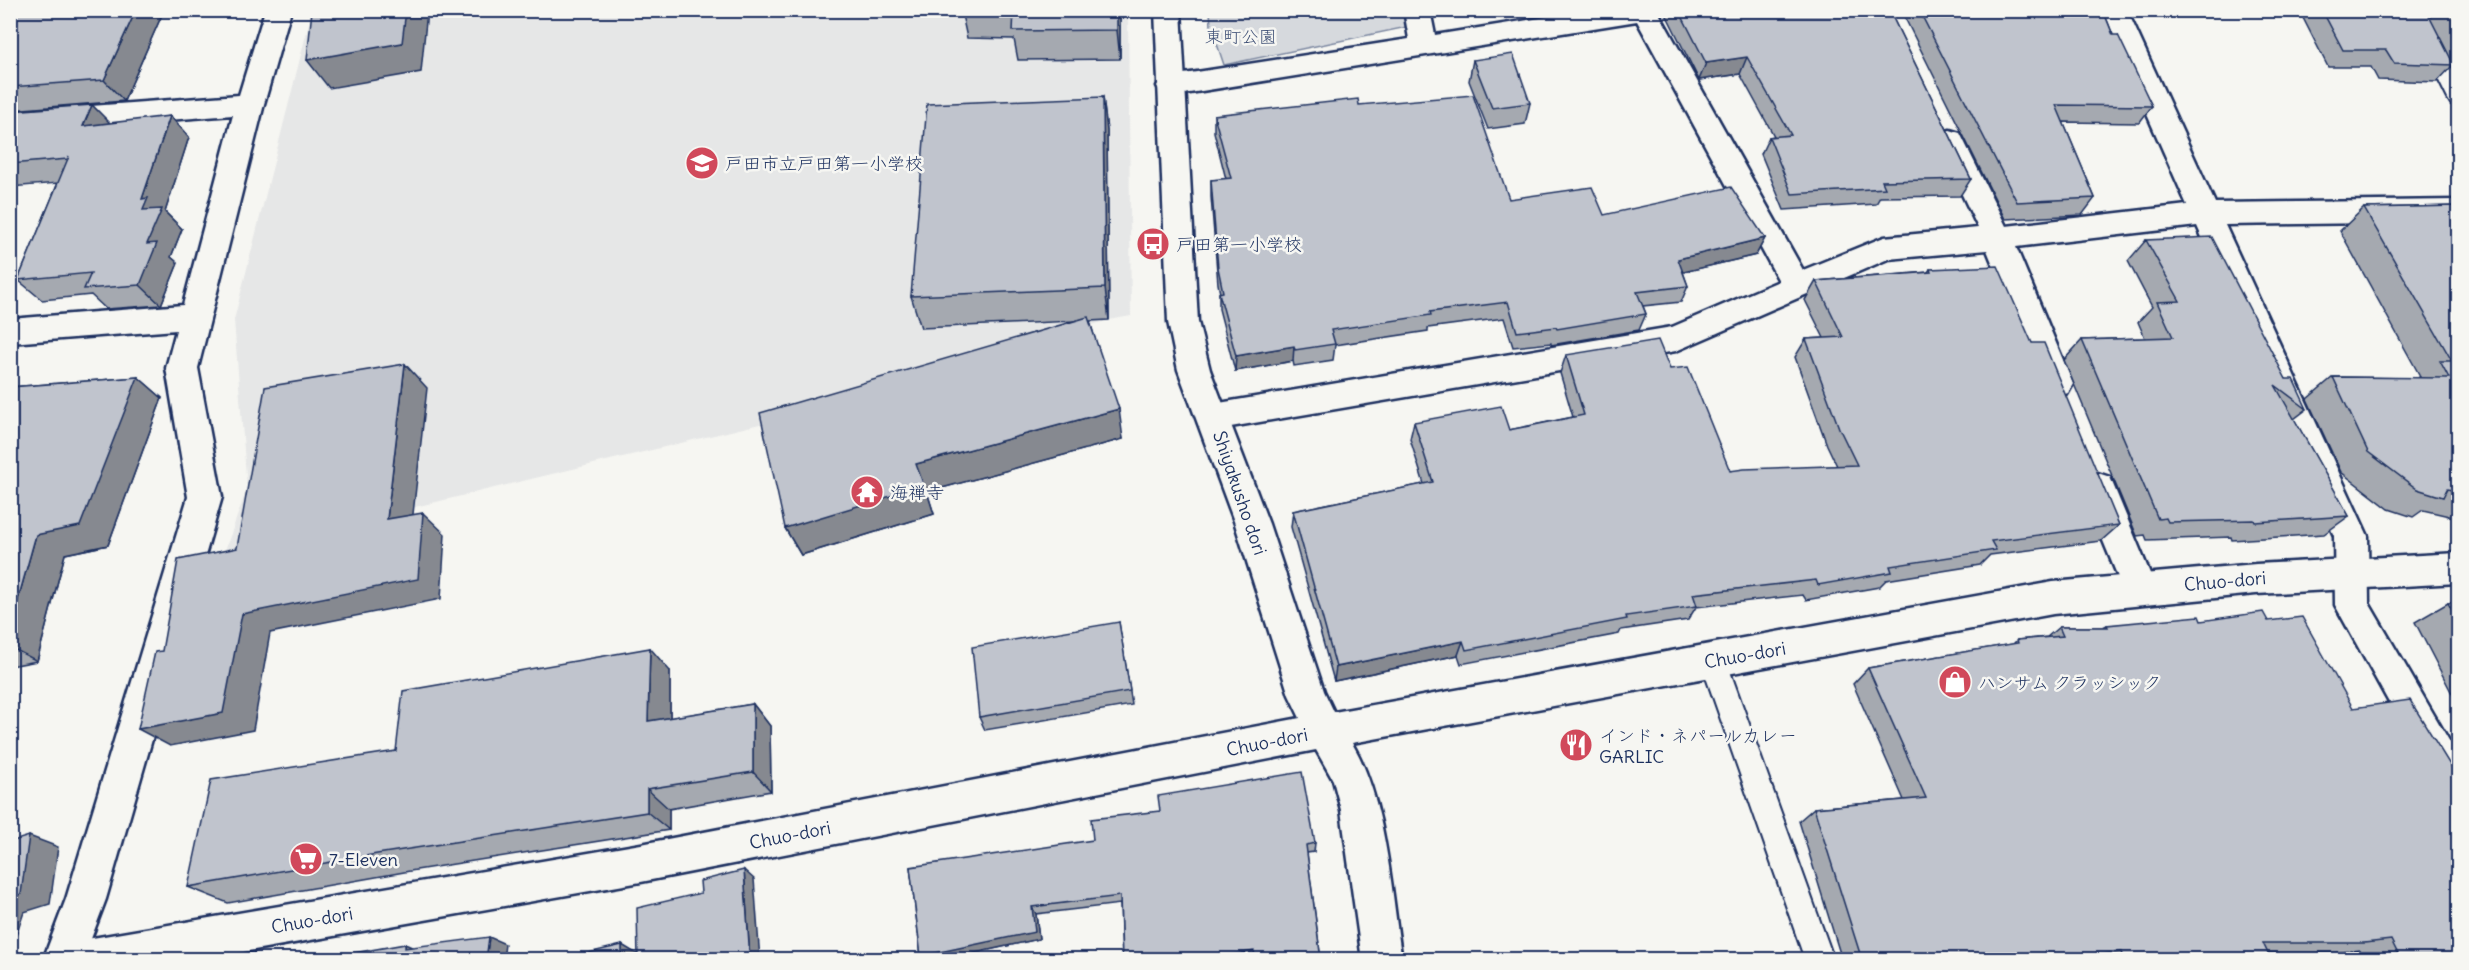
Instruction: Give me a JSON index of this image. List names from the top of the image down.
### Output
{
  "streets": {
    "street": ["Shiyakusho dori", "Chuo-dori"]
  },
  "crossings": [
    ["Shiyakusho dori", "Chuo-dori"]
  ],
  "parks": ["東町公園"],
  "places": {
    "school or university": ["戸田市立戸田第一小学校"],
    "bus stop": ["戸田第一小学校"],
    "temple": ["海禅寺"],
    "shop": ["ハンサム クラッシック"],
    "restaurant": ["インド・ネパールカレー GARLIC"],
    "supermarket": ["7-Eleven"]
  }
}
